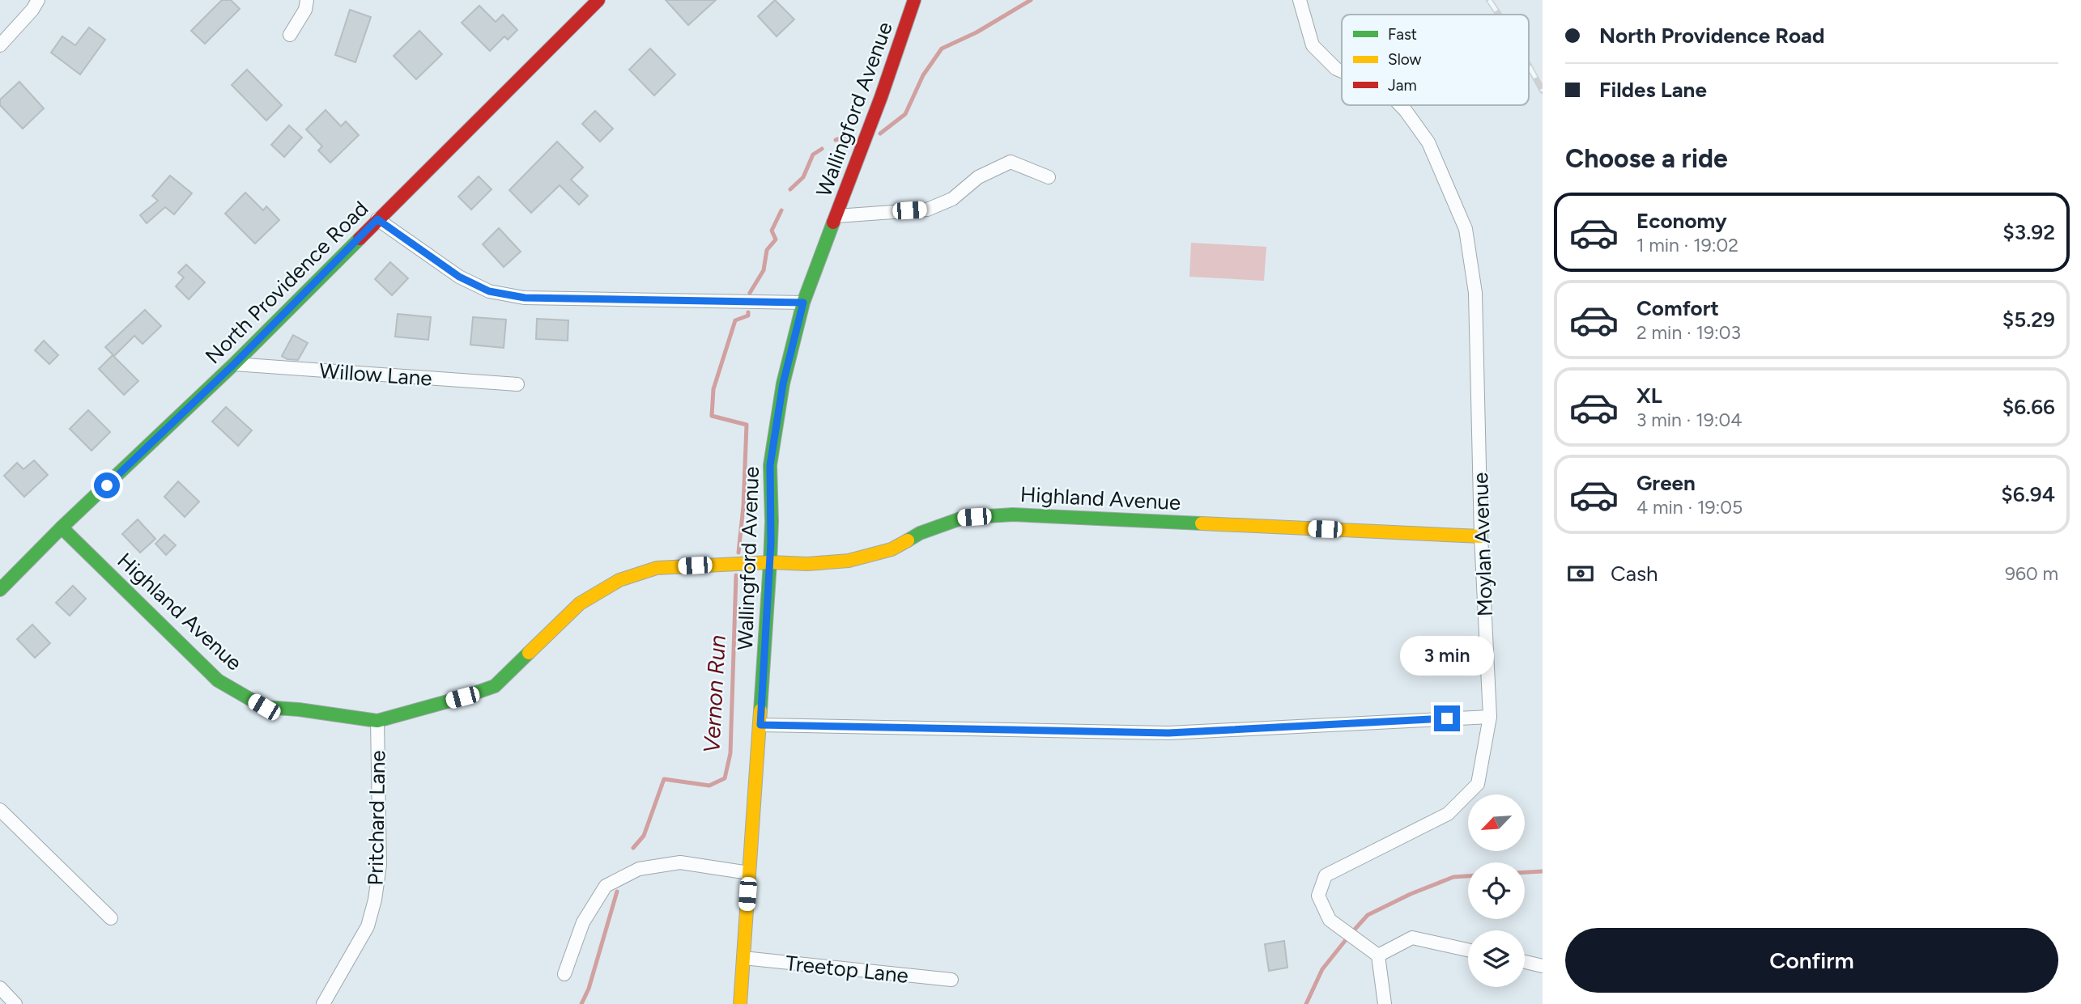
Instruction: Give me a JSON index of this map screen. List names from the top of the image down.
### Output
{
  "streets": {
    "street": [
      "Wallingford Avenue",
      "North Providence Road",
      "Willow Lane",
      "Highland Avenue",
      "Moylan Avenue",
      "Pritchard Lane",
      "Treetop Lane"
    ]
  },
  "crossings": [
    ["Wallingford Avenue", "Highland Avenue"],
    ["Wallingford Avenue", "Treetop Lane"],
    ["North Providence Road", "Willow Lane"],
    ["North Providence Road", "Highland Avenue"],
    ["Highland Avenue", "Moylan Avenue"],
    ["Highland Avenue", "Pritchard Lane"]
  ],
  "water": ["Vernon Run"],
  "legend": ["Fast", "Slow", "Jam"],
  "north": "bottom left",
  "page": {
    "banner": ["North Providence Road", "Fildes Lane"],
    "heading": "Choose a ride",
    "list": [
      {
        "name": "Economy",
        "note": "1 min · 19:02",
        "value": "$3.92"
      },
      {
        "name": "Comfort",
        "note": "2 min · 19:03",
        "value": "$5.29"
      },
      {
        "name": "XL",
        "note": "3 min · 19:04",
        "value": "$6.66"
      },
      {
        "name": "Green",
        "note": "4 min · 19:05",
        "value": "$6.94"
      }
    ],
    "pay": ["Cash", "960 m"],
    "bubble": "3 min",
    "buttons": "Confirm"
  }
}
